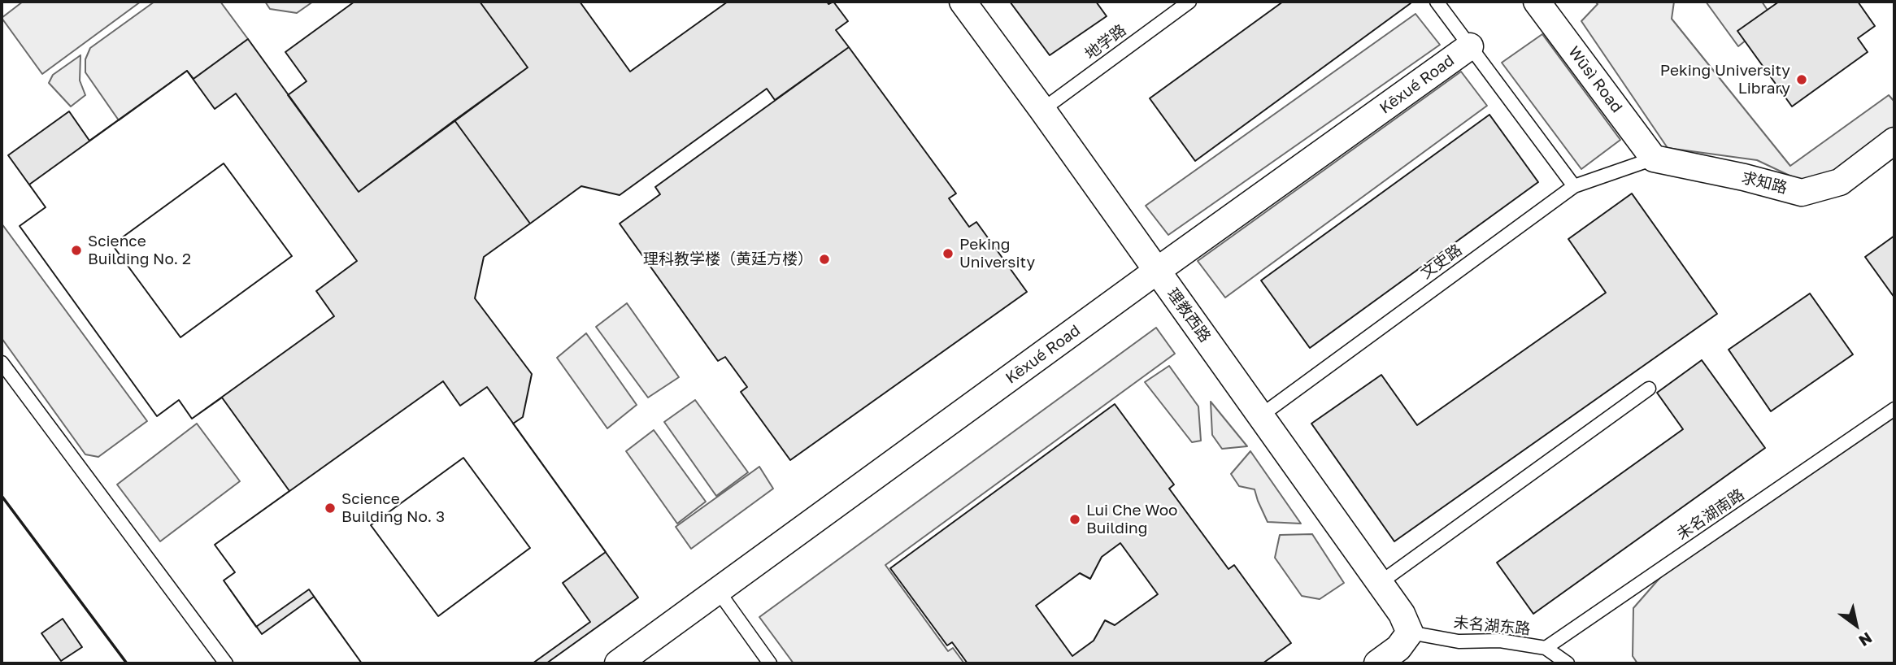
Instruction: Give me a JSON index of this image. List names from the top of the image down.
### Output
{
  "streets": {
    "street": [
      "Wūsì Road",
      "Kēxué Road",
      "求知路",
      "理教西路"
    ],
    "lane": [
      "地学路",
      "文史路",
      "未名湖南路",
      "未名湖东路"
    ]
  },
  "crossings": [
    ["地学路", "理教西路"],
    ["Wūsì Road", "求知路"],
    ["Wūsì Road", "文史路"],
    ["Kēxué Road", "理教西路"],
    ["求知路", "文史路"],
    ["文史路", "理教西路"],
    ["理教西路", "未名湖东路"],
    ["未名湖南路", "未名湖东路"]
  ],
  "places": [
    "Peking University Library",
    "Science Building No. 2",
    "Peking University",
    "理科教学楼（黄廷方楼）",
    "Science Building No. 3",
    "Lui Che Woo Building"
  ],
  "north": "bottom right"
}
